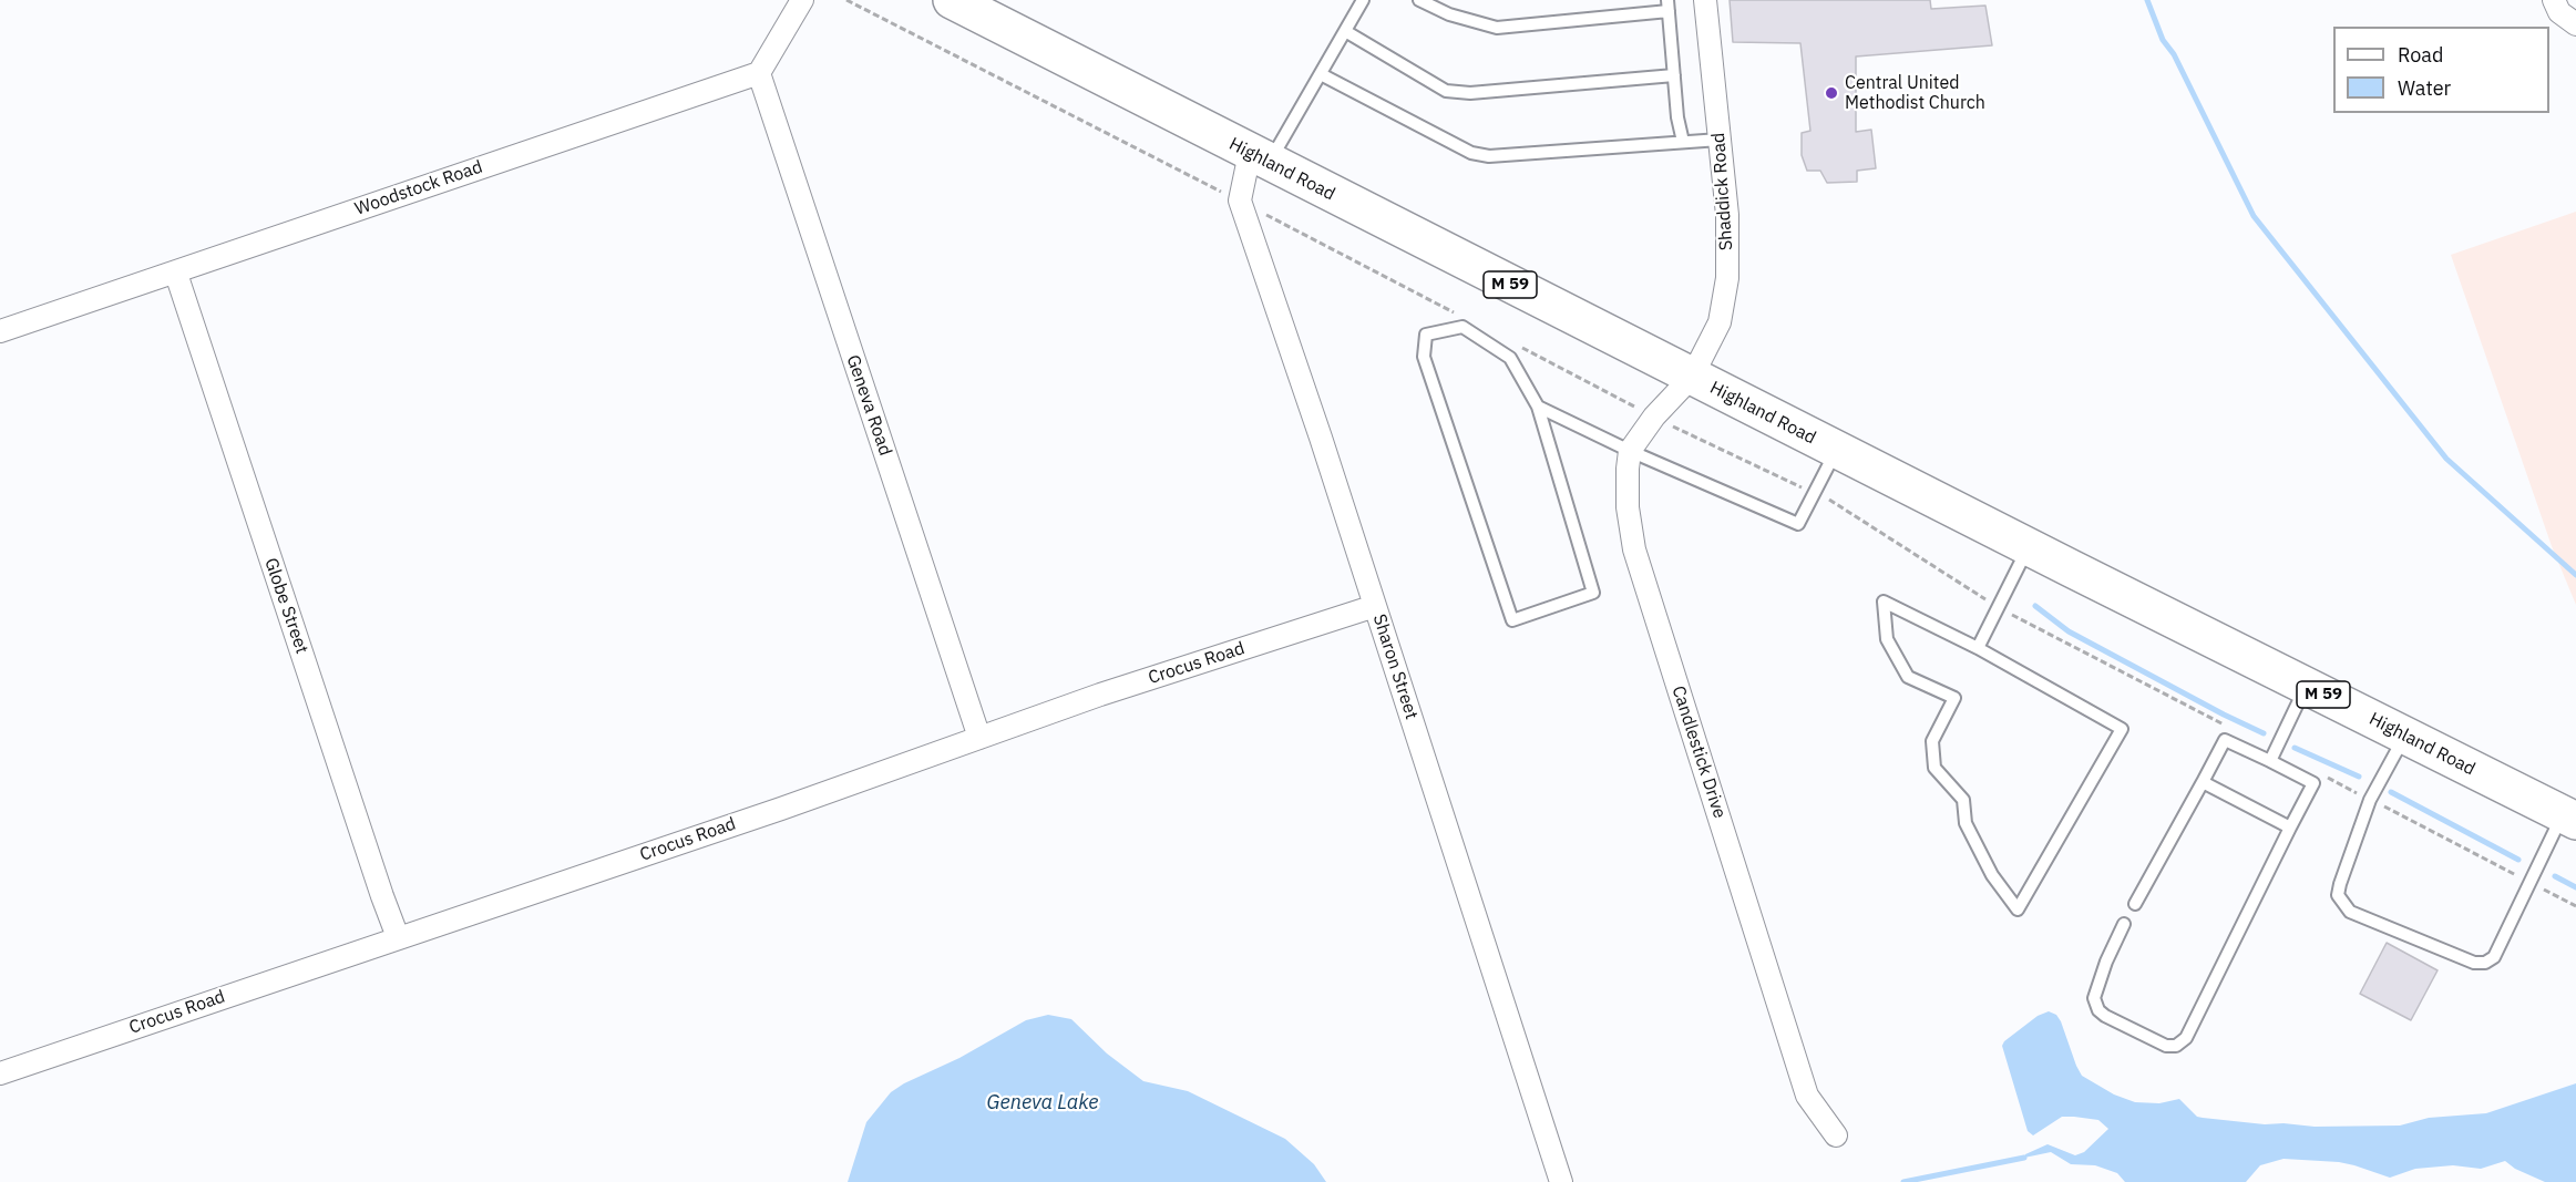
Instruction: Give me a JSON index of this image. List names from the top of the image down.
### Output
{
  "streets": {
    "highway": ["Highland Road", "M 59"],
    "street": [
      "Woodstock Road",
      "Shaddick Road",
      "Geneva Road",
      "Globe Street",
      "Crocus Road",
      "Sharon Street",
      "Candlestick Drive"
    ]
  },
  "crossings": [
    ["Highland Road", "Shaddick Road"],
    ["Highland Road", "Candlestick Drive"],
    ["Woodstock Road", "Geneva Road"],
    ["Woodstock Road", "Globe Street"],
    ["Shaddick Road", "Candlestick Drive"],
    ["Geneva Road", "Crocus Road"],
    ["Globe Street", "Crocus Road"],
    ["Crocus Road", "Sharon Street"]
  ],
  "water": ["Geneva Lake"],
  "places": ["Central United Methodist Church"],
  "legend": ["Road", "Water"]
}
